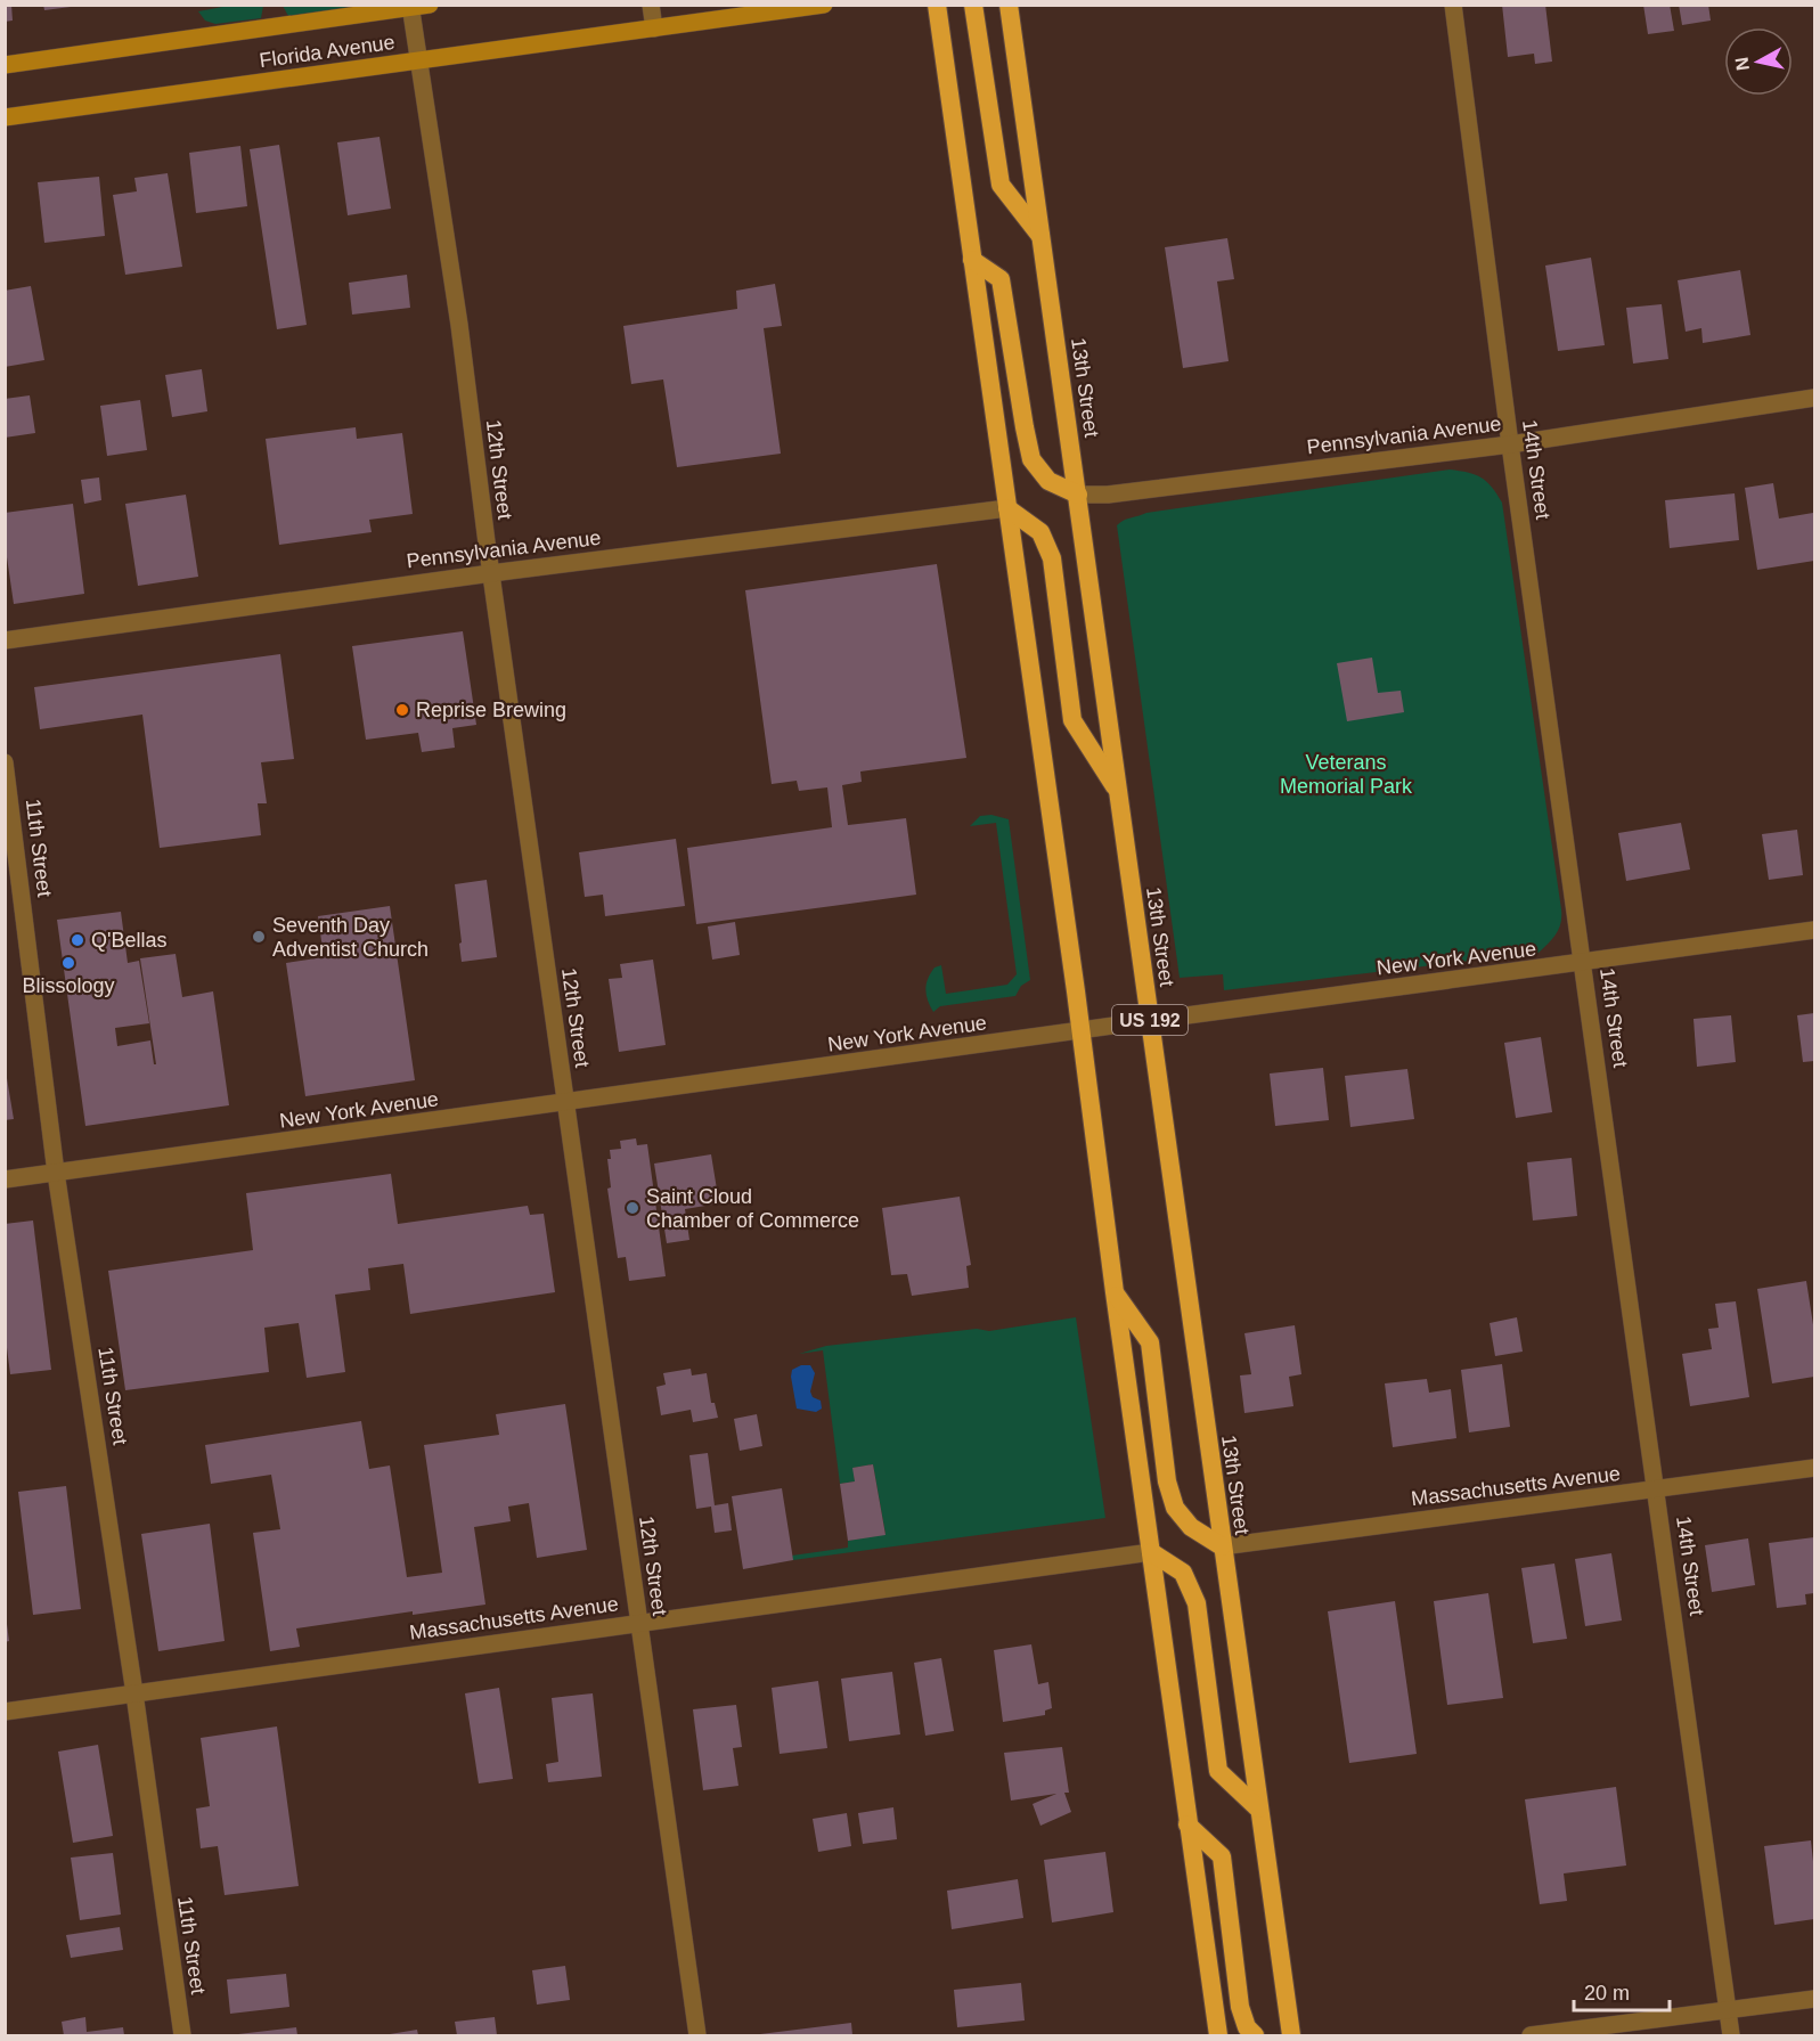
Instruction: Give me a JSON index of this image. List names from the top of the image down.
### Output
{
  "streets": {
    "highway": ["13th Street", "US 192"],
    "main road": ["Florida Avenue"],
    "street": [
      "Pennsylvania Avenue",
      "12th Street",
      "14th Street",
      "11th Street",
      "New York Avenue",
      "Massachusetts Avenue"
    ]
  },
  "crossings": [
    ["Florida Avenue", "12th Street"],
    ["13th Street", "Pennsylvania Avenue"],
    ["13th Street", "New York Avenue"],
    ["13th Street", "Massachusetts Avenue"],
    ["Pennsylvania Avenue", "12th Street"],
    ["Pennsylvania Avenue", "14th Street"],
    ["12th Street", "New York Avenue"],
    ["12th Street", "Massachusetts Avenue"],
    ["14th Street", "New York Avenue"],
    ["14th Street", "Massachusetts Avenue"],
    ["11th Street", "New York Avenue"],
    ["11th Street", "Massachusetts Avenue"]
  ],
  "parks": ["Veterans Memorial Park"],
  "places": [
    "Reprise Brewing",
    "Seventh Day Adventist Church",
    "Q'Bellas",
    "Blissology",
    "Saint Cloud Chamber of Commerce"
  ],
  "scale_bar": "20 m",
  "north": "left"
}
